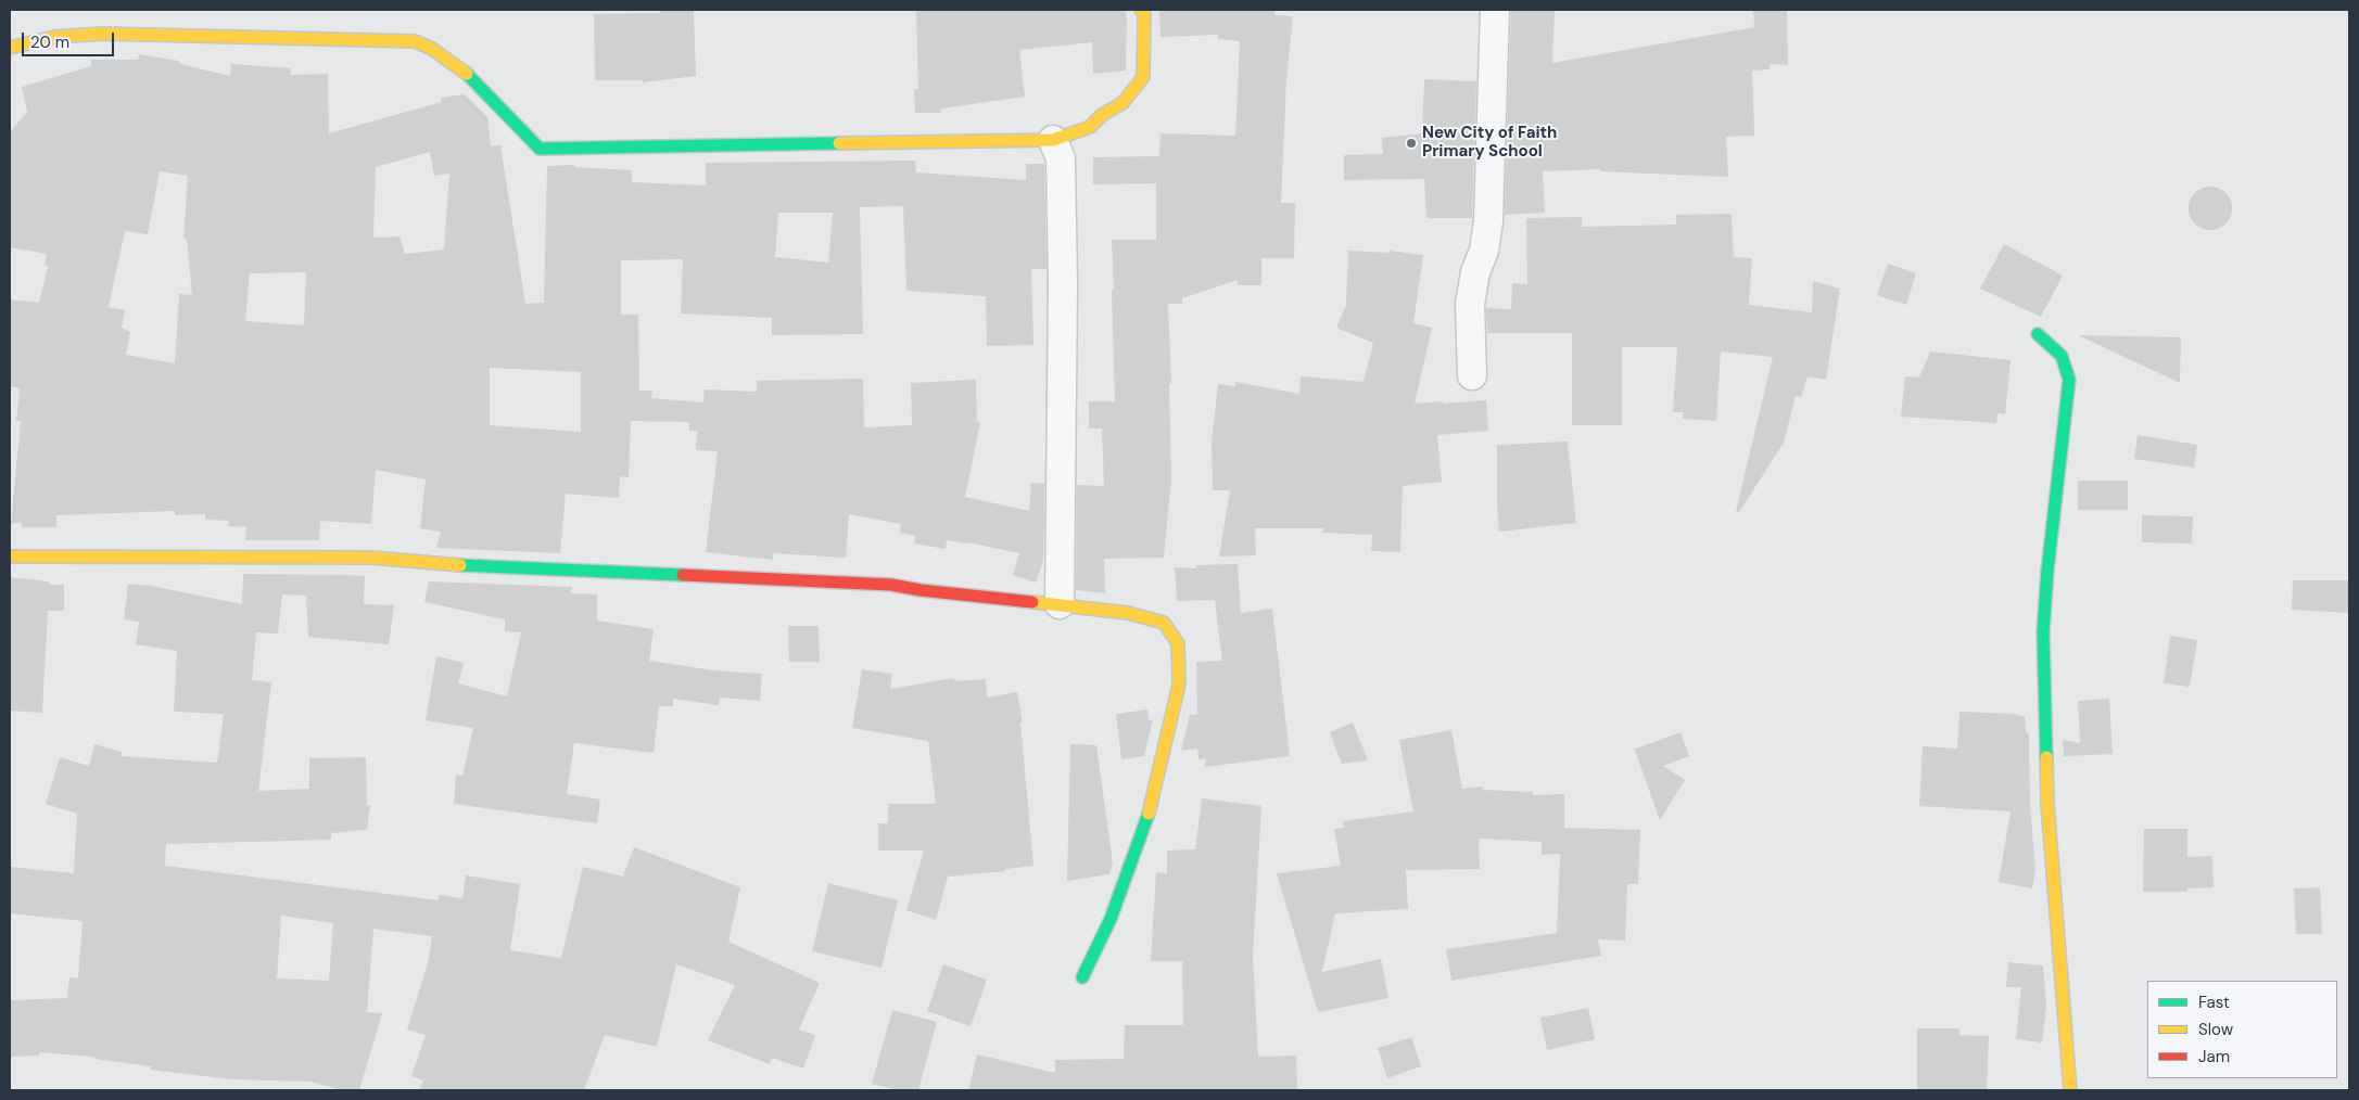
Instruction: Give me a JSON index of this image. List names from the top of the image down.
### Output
{
  "places": ["New City of Faith Primary School"],
  "legend": ["Fast", "Slow", "Jam"],
  "scale_bar": "20 m"
}
